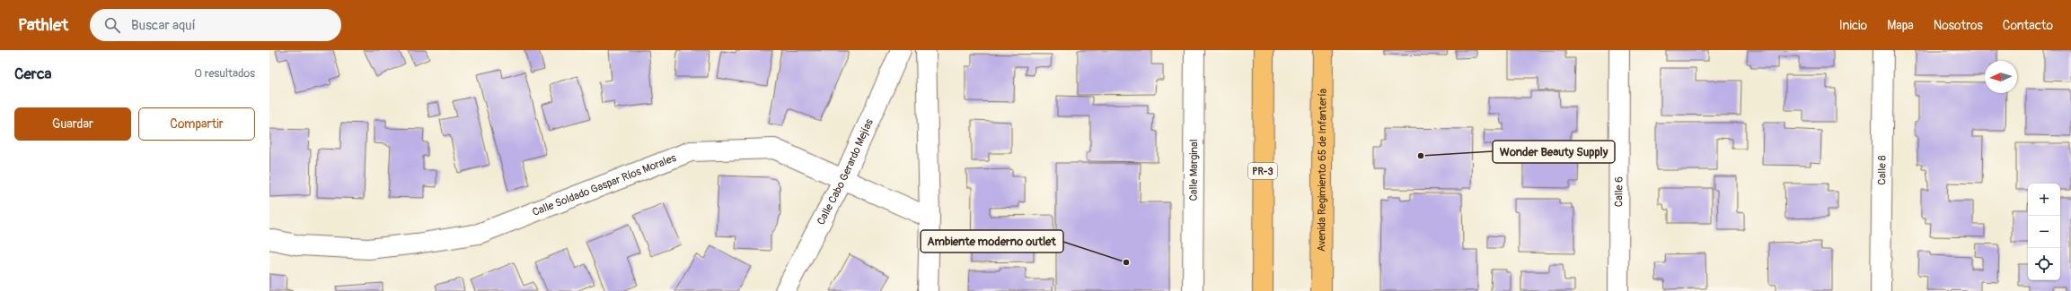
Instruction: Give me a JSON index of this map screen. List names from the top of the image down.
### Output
{
  "streets": {
    "highway": ["PR-3", "Avenida Regimiento 65 de Infantería"],
    "street": [
      "Calle Marginal",
      "Calle 8",
      "Calle Cabo Gerardo Mejías",
      "Calle Soldado Gaspar Ríos Morales",
      "Calle 6"
    ]
  },
  "crossings": [
    ["Calle Cabo Gerardo Mejías", "Calle Soldado Gaspar Ríos Morales"]
  ],
  "places": ["Wonder Beauty Supply", "Ambiente moderno outlet"],
  "north": "left",
  "page": {
    "header": "Pathlet",
    "search": "Buscar aquí",
    "nav": [
      "Inicio",
      "Mapa",
      "Nosotros",
      "Contacto"
    ],
    "heading": ["Cerca", "0 resultados"],
    "buttons": ["Guardar", "Compartir"],
    "map_buttons": ["+", "−"]
  }
}
